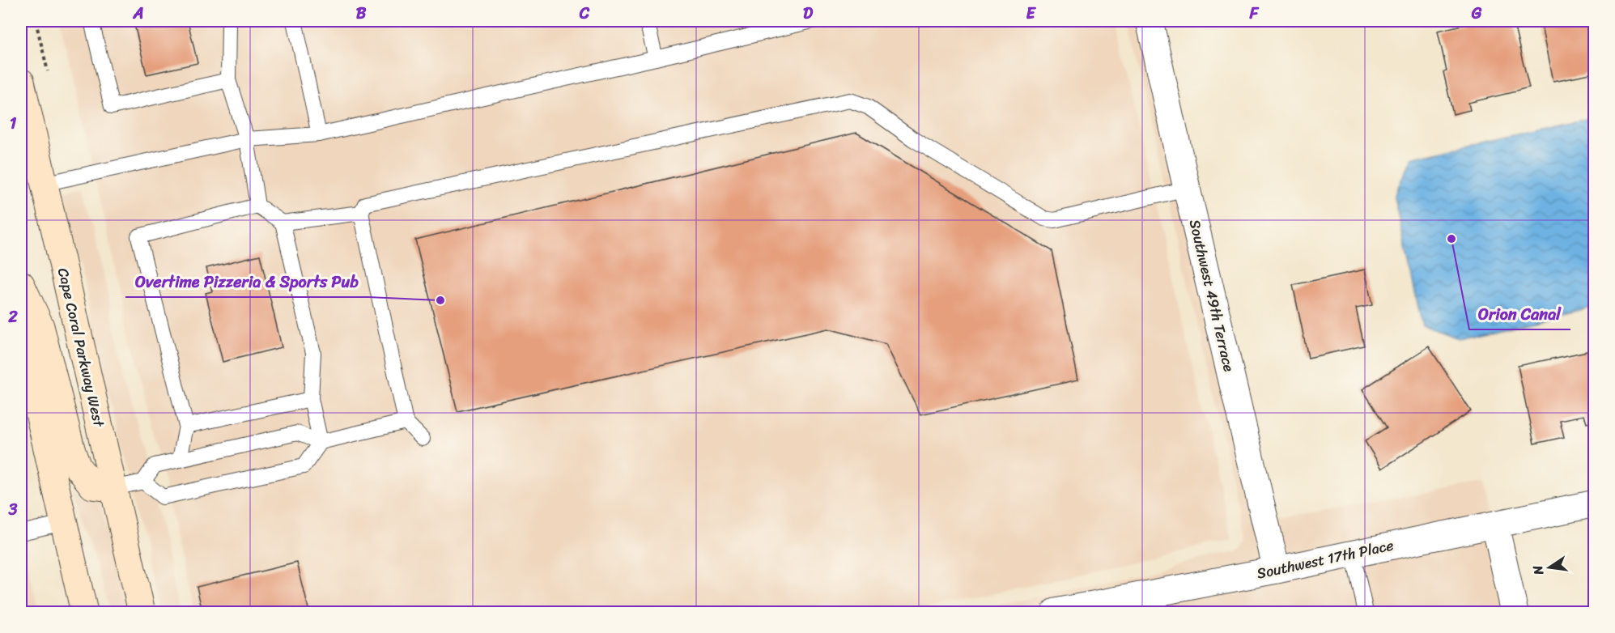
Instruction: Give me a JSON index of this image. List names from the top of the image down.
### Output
{
  "streets": {
    "street": ["Southwest 49th Terrace", "Cape Coral Parkway West", "Southwest 17th Place"]
  },
  "crossings": [
    ["Southwest 49th Terrace", "Southwest 17th Place"]
  ],
  "places": ["Orion Canal", "Overtime Pizzeria & Sports Pub"],
  "north": "left",
  "grid": {
    "columns": [
      "A",
      "B",
      "C",
      "D",
      "E",
      "F",
      "G"
    ],
    "rows": ["1", "2", "3"]
  }
}
